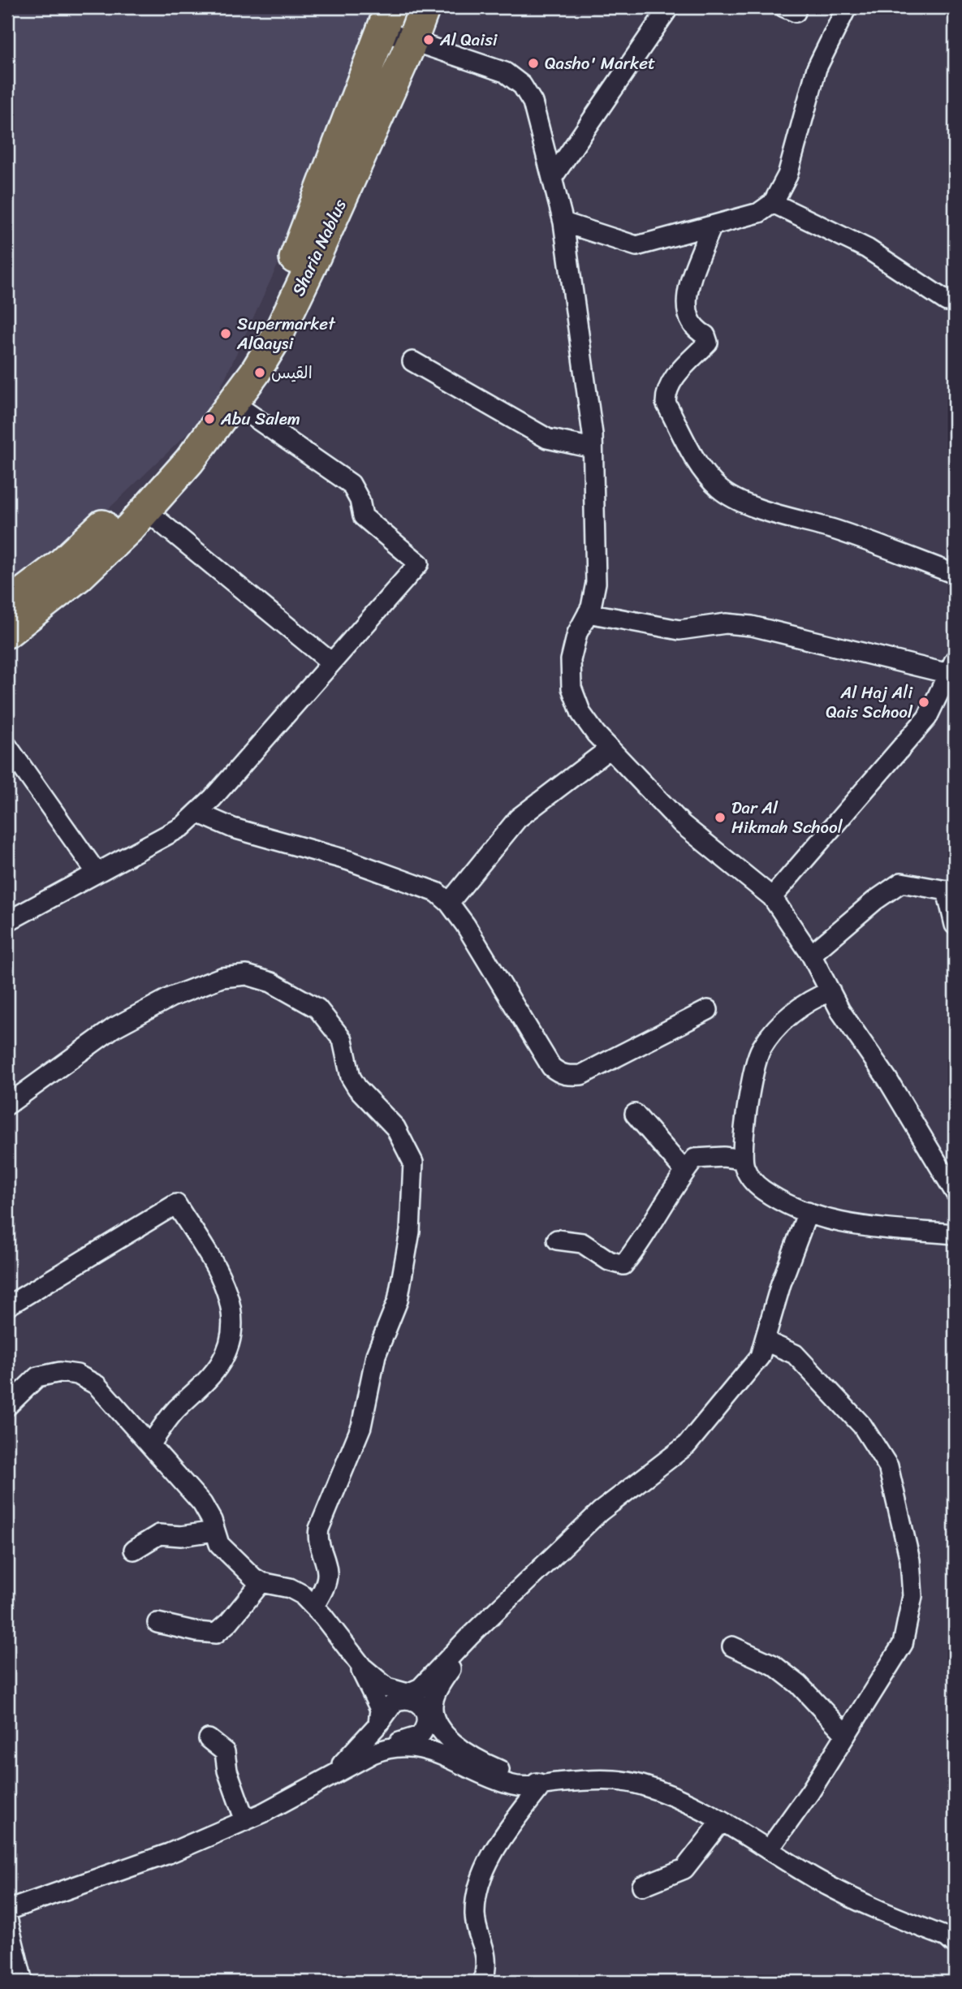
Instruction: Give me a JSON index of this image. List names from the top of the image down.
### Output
{
  "streets": {
    "main road": ["Sharia Nablus"]
  },
  "places": [
    "Al Qaisi",
    "Qasho' Market",
    "Supermarket AlQaysi",
    "القيس",
    "Abu Salem",
    "Al Haj Ali Qais School",
    "Dar Al Hikmah School"
  ]
}
